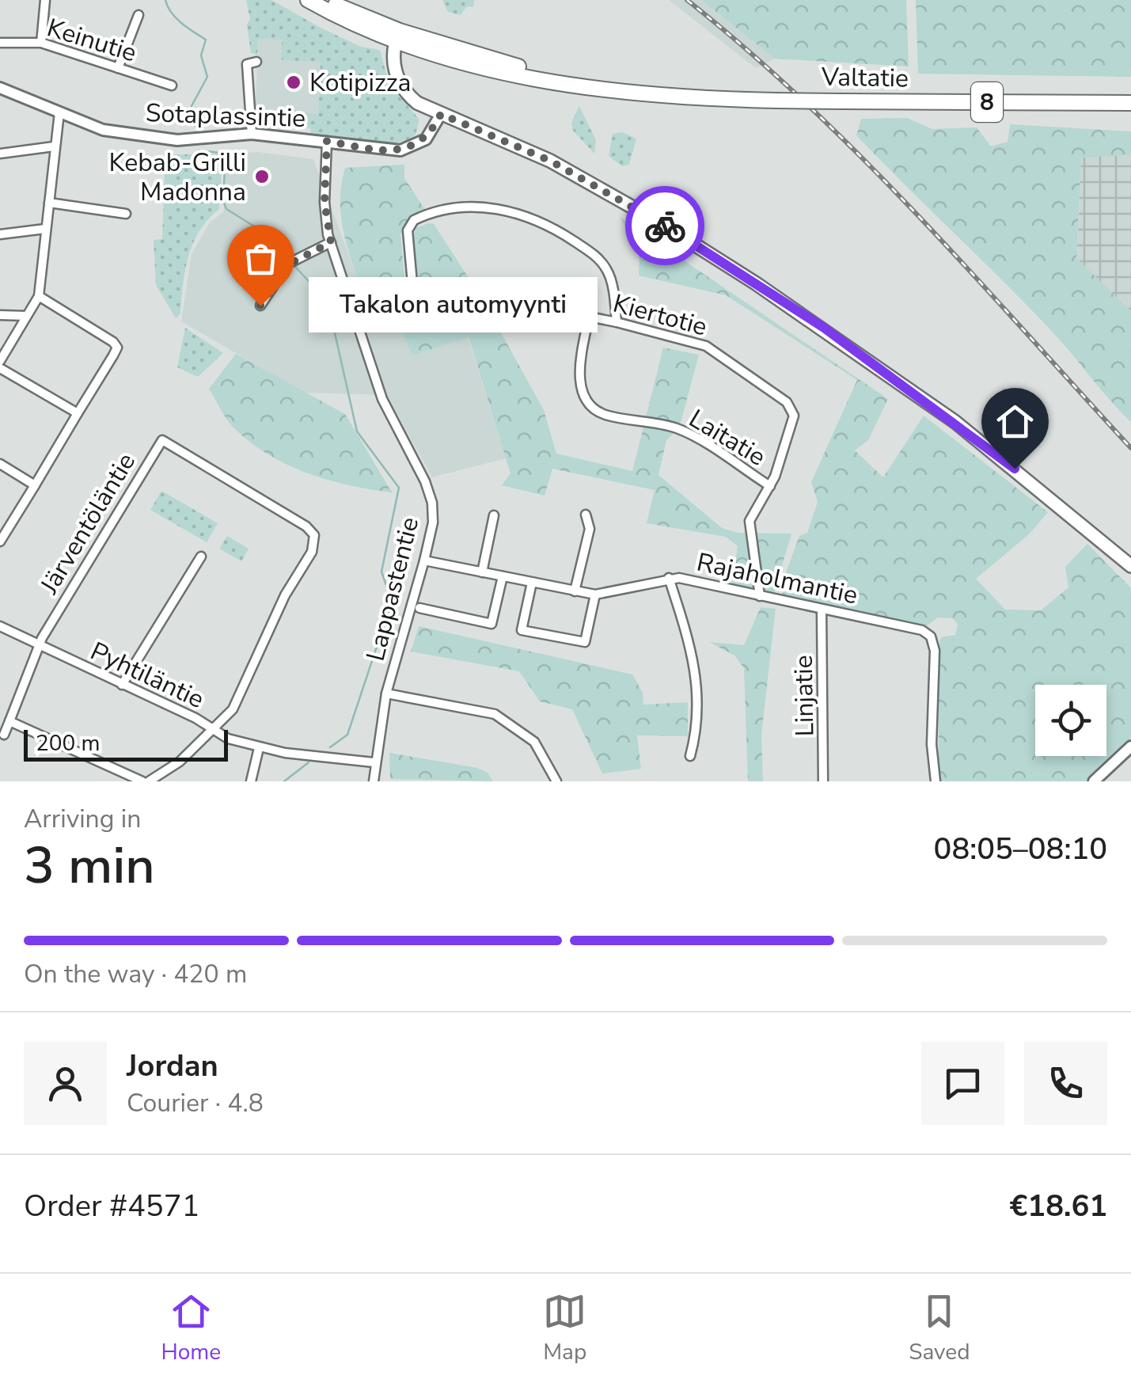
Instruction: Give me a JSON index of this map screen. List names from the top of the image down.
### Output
{
  "streets": {
    "highway": ["Valtatie", "8"],
    "street": [
      "Keinutie",
      "Sotaplassintie",
      "Kiertotie",
      "Laitatie",
      "Järventöläntie",
      "Rajaholmantie",
      "Lappastentie",
      "Pyhtiläntie",
      "Linjatie"
    ]
  },
  "crossings": [
    ["Sotaplassintie", "Lappastentie"],
    ["Kiertotie", "Laitatie"],
    ["Kiertotie", "Rajaholmantie"],
    ["Kiertotie", "Lappastentie"],
    ["Järventöläntie", "Pyhtiläntie"],
    ["Rajaholmantie", "Lappastentie"],
    ["Rajaholmantie", "Linjatie"],
    ["Lappastentie", "Pyhtiläntie"]
  ],
  "places": ["Kotipizza", "Kebab-Grilli Madonna", "Takalon automyynti"],
  "scale_bar": "200 m",
  "page": {
    "bubble": "Takalon automyynti",
    "scale": "200 m",
    "heading": ["3 min", "Arriving in", "08:05–08:10"],
    "panel": [
      "Jordan",
      "Courier · 4.8",
      "Order #4571",
      "€18.61"
    ],
    "bar": "On the way · 420 m",
    "tabs": ["Home", "Map", "Saved"]
  }
}
